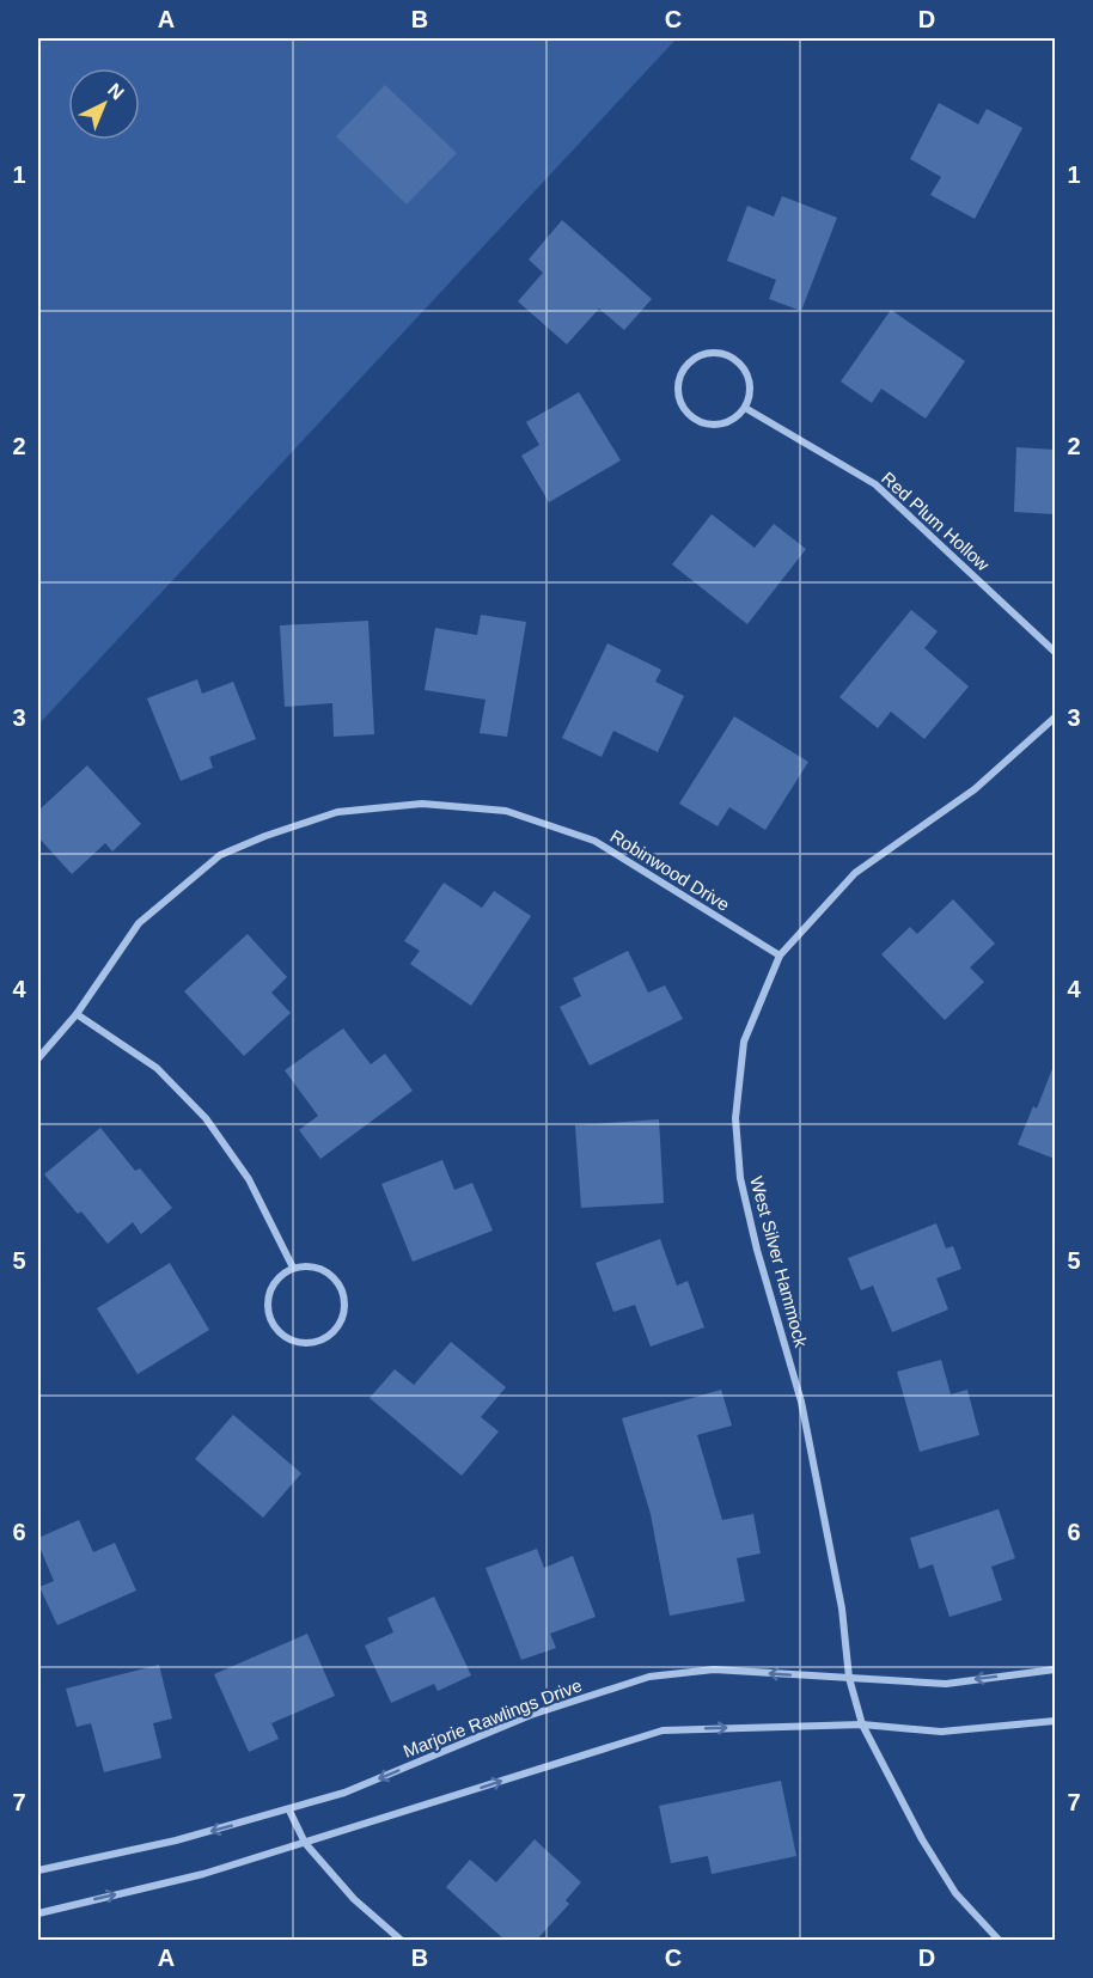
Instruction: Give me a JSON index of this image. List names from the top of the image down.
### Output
{
  "streets": {
    "street": [
      "Red Plum Hollow",
      "Robinwood Drive",
      "West Silver Hammock",
      "Marjorie Rawlings Drive"
    ]
  },
  "crossings": [
    ["Robinwood Drive", "West Silver Hammock"],
    ["West Silver Hammock", "Marjorie Rawlings Drive"]
  ],
  "north": "top right",
  "grid": {
    "columns": [
      "A",
      "B",
      "C",
      "D"
    ],
    "rows": [
      "1",
      "2",
      "3",
      "4",
      "5",
      "6",
      "7"
    ]
  }
}
